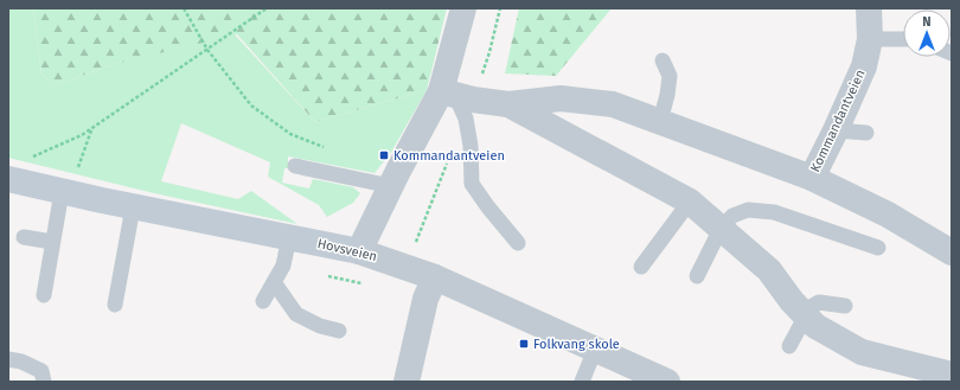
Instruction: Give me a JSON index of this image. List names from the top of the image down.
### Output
{
  "streets": {
    "street": ["Kommandantveien", "Hovsveien"]
  },
  "places": {
    "transit": ["Kommandantveien", "Folkvang skole"]
  },
  "north": "top"
}
